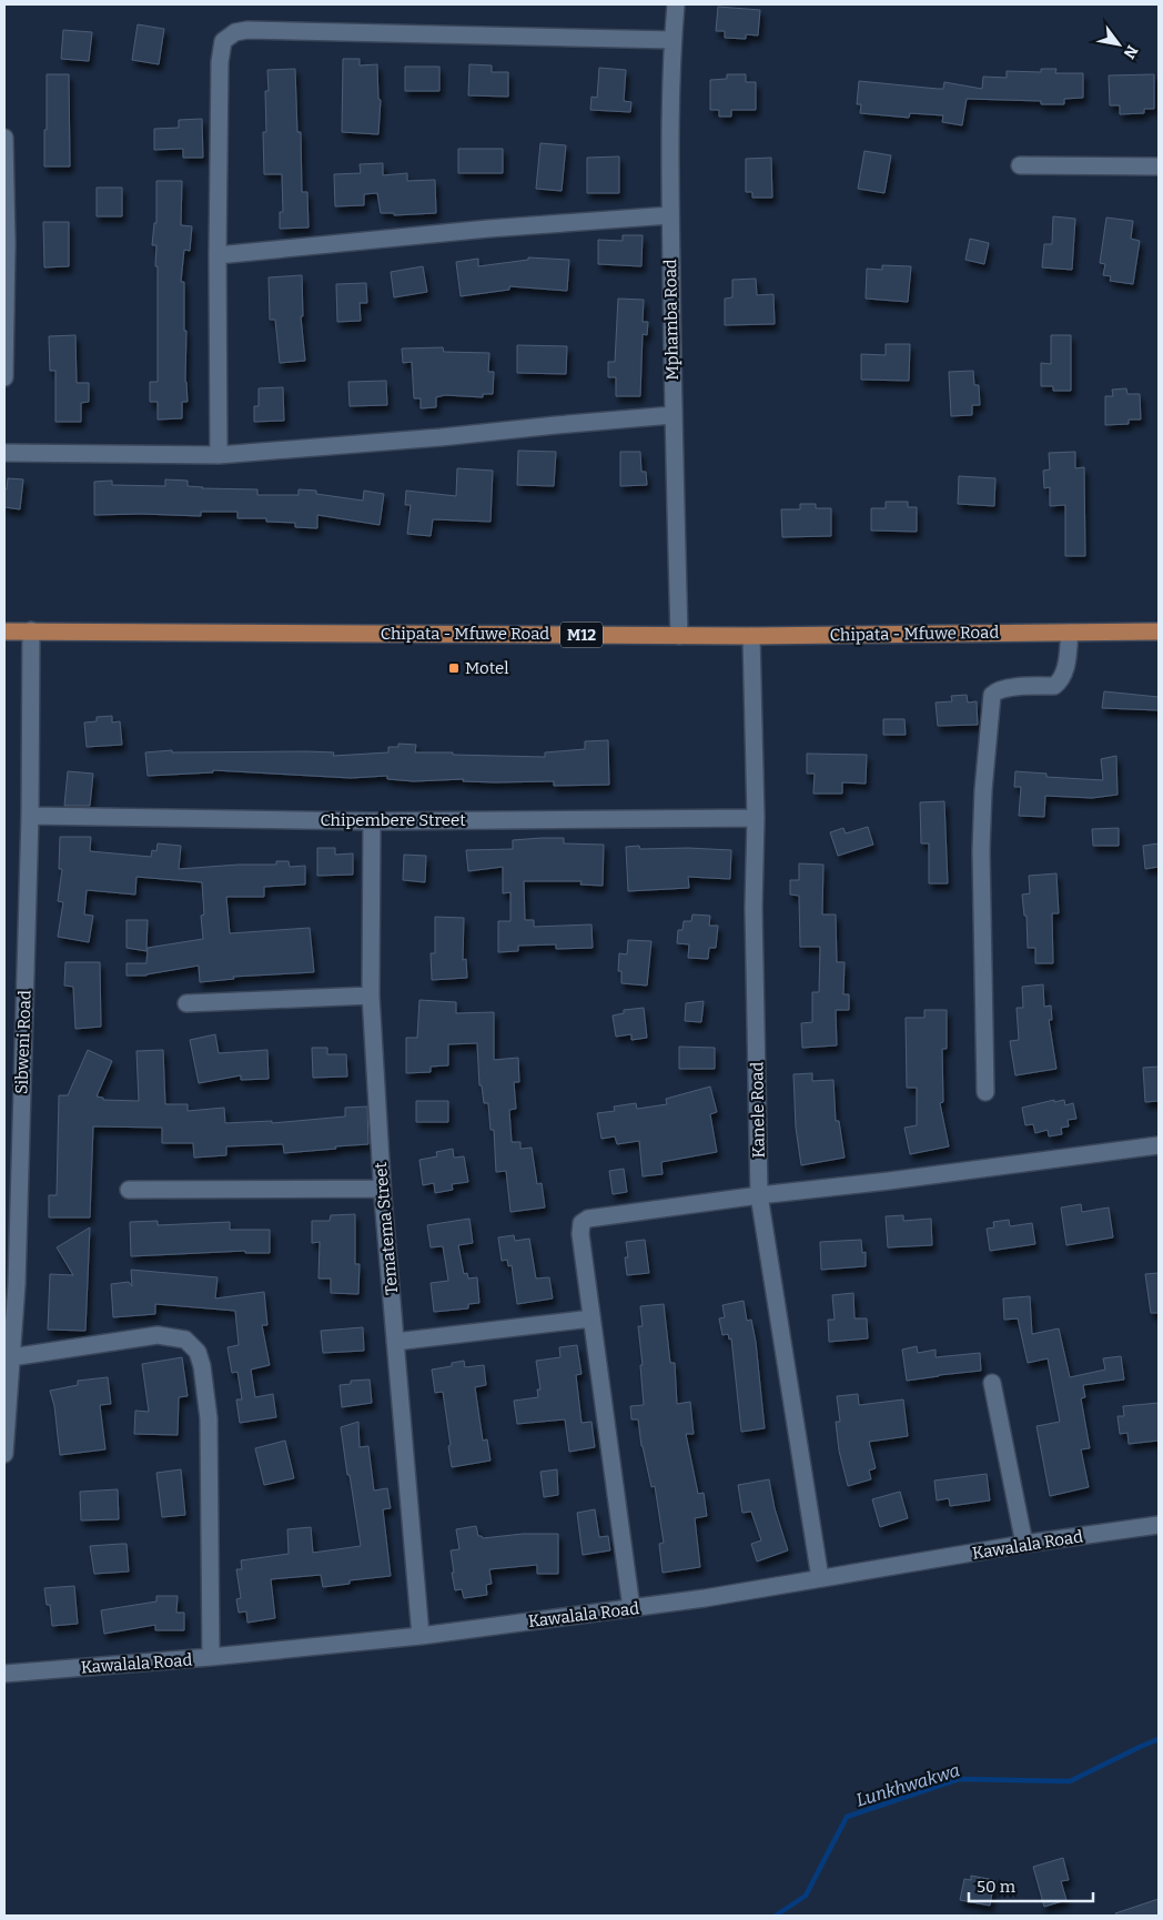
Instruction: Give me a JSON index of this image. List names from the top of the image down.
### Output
{
  "streets": {
    "main road": ["Chipata - Mfuwe Road", "M12"],
    "street": [
      "Mphamba Road",
      "Chipembere Street",
      "Sibweni Road",
      "Kanele Road",
      "Tematema Street",
      "Kawalala Road"
    ]
  },
  "crossings": [
    ["Mphamba Road", "Chipata - Mfuwe Road"],
    ["Chipata - Mfuwe Road", "Sibweni Road"],
    ["Chipata - Mfuwe Road", "Kanele Road"],
    ["Chipembere Street", "Sibweni Road"],
    ["Chipembere Street", "Kanele Road"],
    ["Chipembere Street", "Tematema Street"],
    ["Kanele Road", "Kawalala Road"],
    ["Tematema Street", "Kawalala Road"]
  ],
  "water": ["Lunkhwakwa"],
  "places": {
    "transit": ["Motel"]
  },
  "scale_bar": "50 m",
  "north": "bottom right"
}
